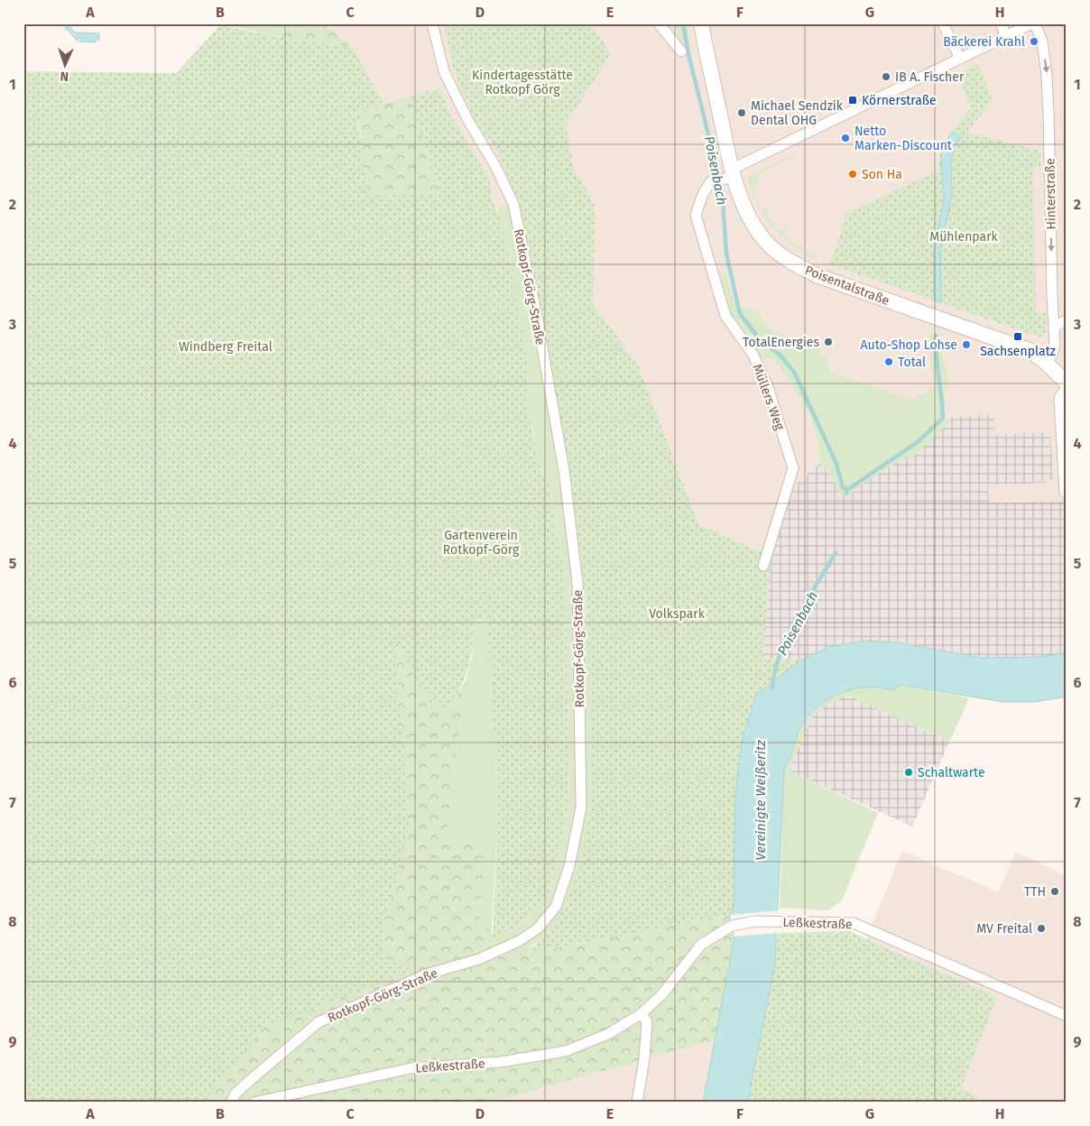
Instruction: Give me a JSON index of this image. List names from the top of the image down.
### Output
{
  "streets": {
    "main road": ["Poisentalstraße"],
    "street": [
      "Hinterstraße",
      "Rotkopf-Görg-Straße",
      "Müllers Weg",
      "Leßkestraße"
    ]
  },
  "crossings": [
    ["Hinterstraße", "Poisentalstraße"],
    ["Poisentalstraße", "Müllers Weg"]
  ],
  "one_way": ["Hinterstraße"],
  "water": ["Poisenbach", "Vereinigte Weißeritz"],
  "parks": [
    "Kindertagesstätte Rotkopf Görg",
    "Mühlenpark",
    "Windberg Freital",
    "Gartenverein Rotkopf-Görg",
    "Volkspark"
  ],
  "places": {
    "other": [
      "Bäckerei Krahl",
      "IB A. Fischer",
      "Michael Sendzik Dental OHG",
      "Netto Marken-Discount",
      "Son Ha",
      "TotalEnergies",
      "Auto-Shop Lohse",
      "Total",
      "Schaltwarte",
      "TTH",
      "MV Freital"
    ],
    "transit": ["Körnerstraße", "Sachsenplatz"]
  },
  "north": "bottom",
  "grid": {
    "columns": [
      "A",
      "B",
      "C",
      "D",
      "E",
      "F",
      "G",
      "H"
    ],
    "rows": [
      "1",
      "2",
      "3",
      "4",
      "5",
      "6",
      "7",
      "8",
      "9"
    ]
  }
}
